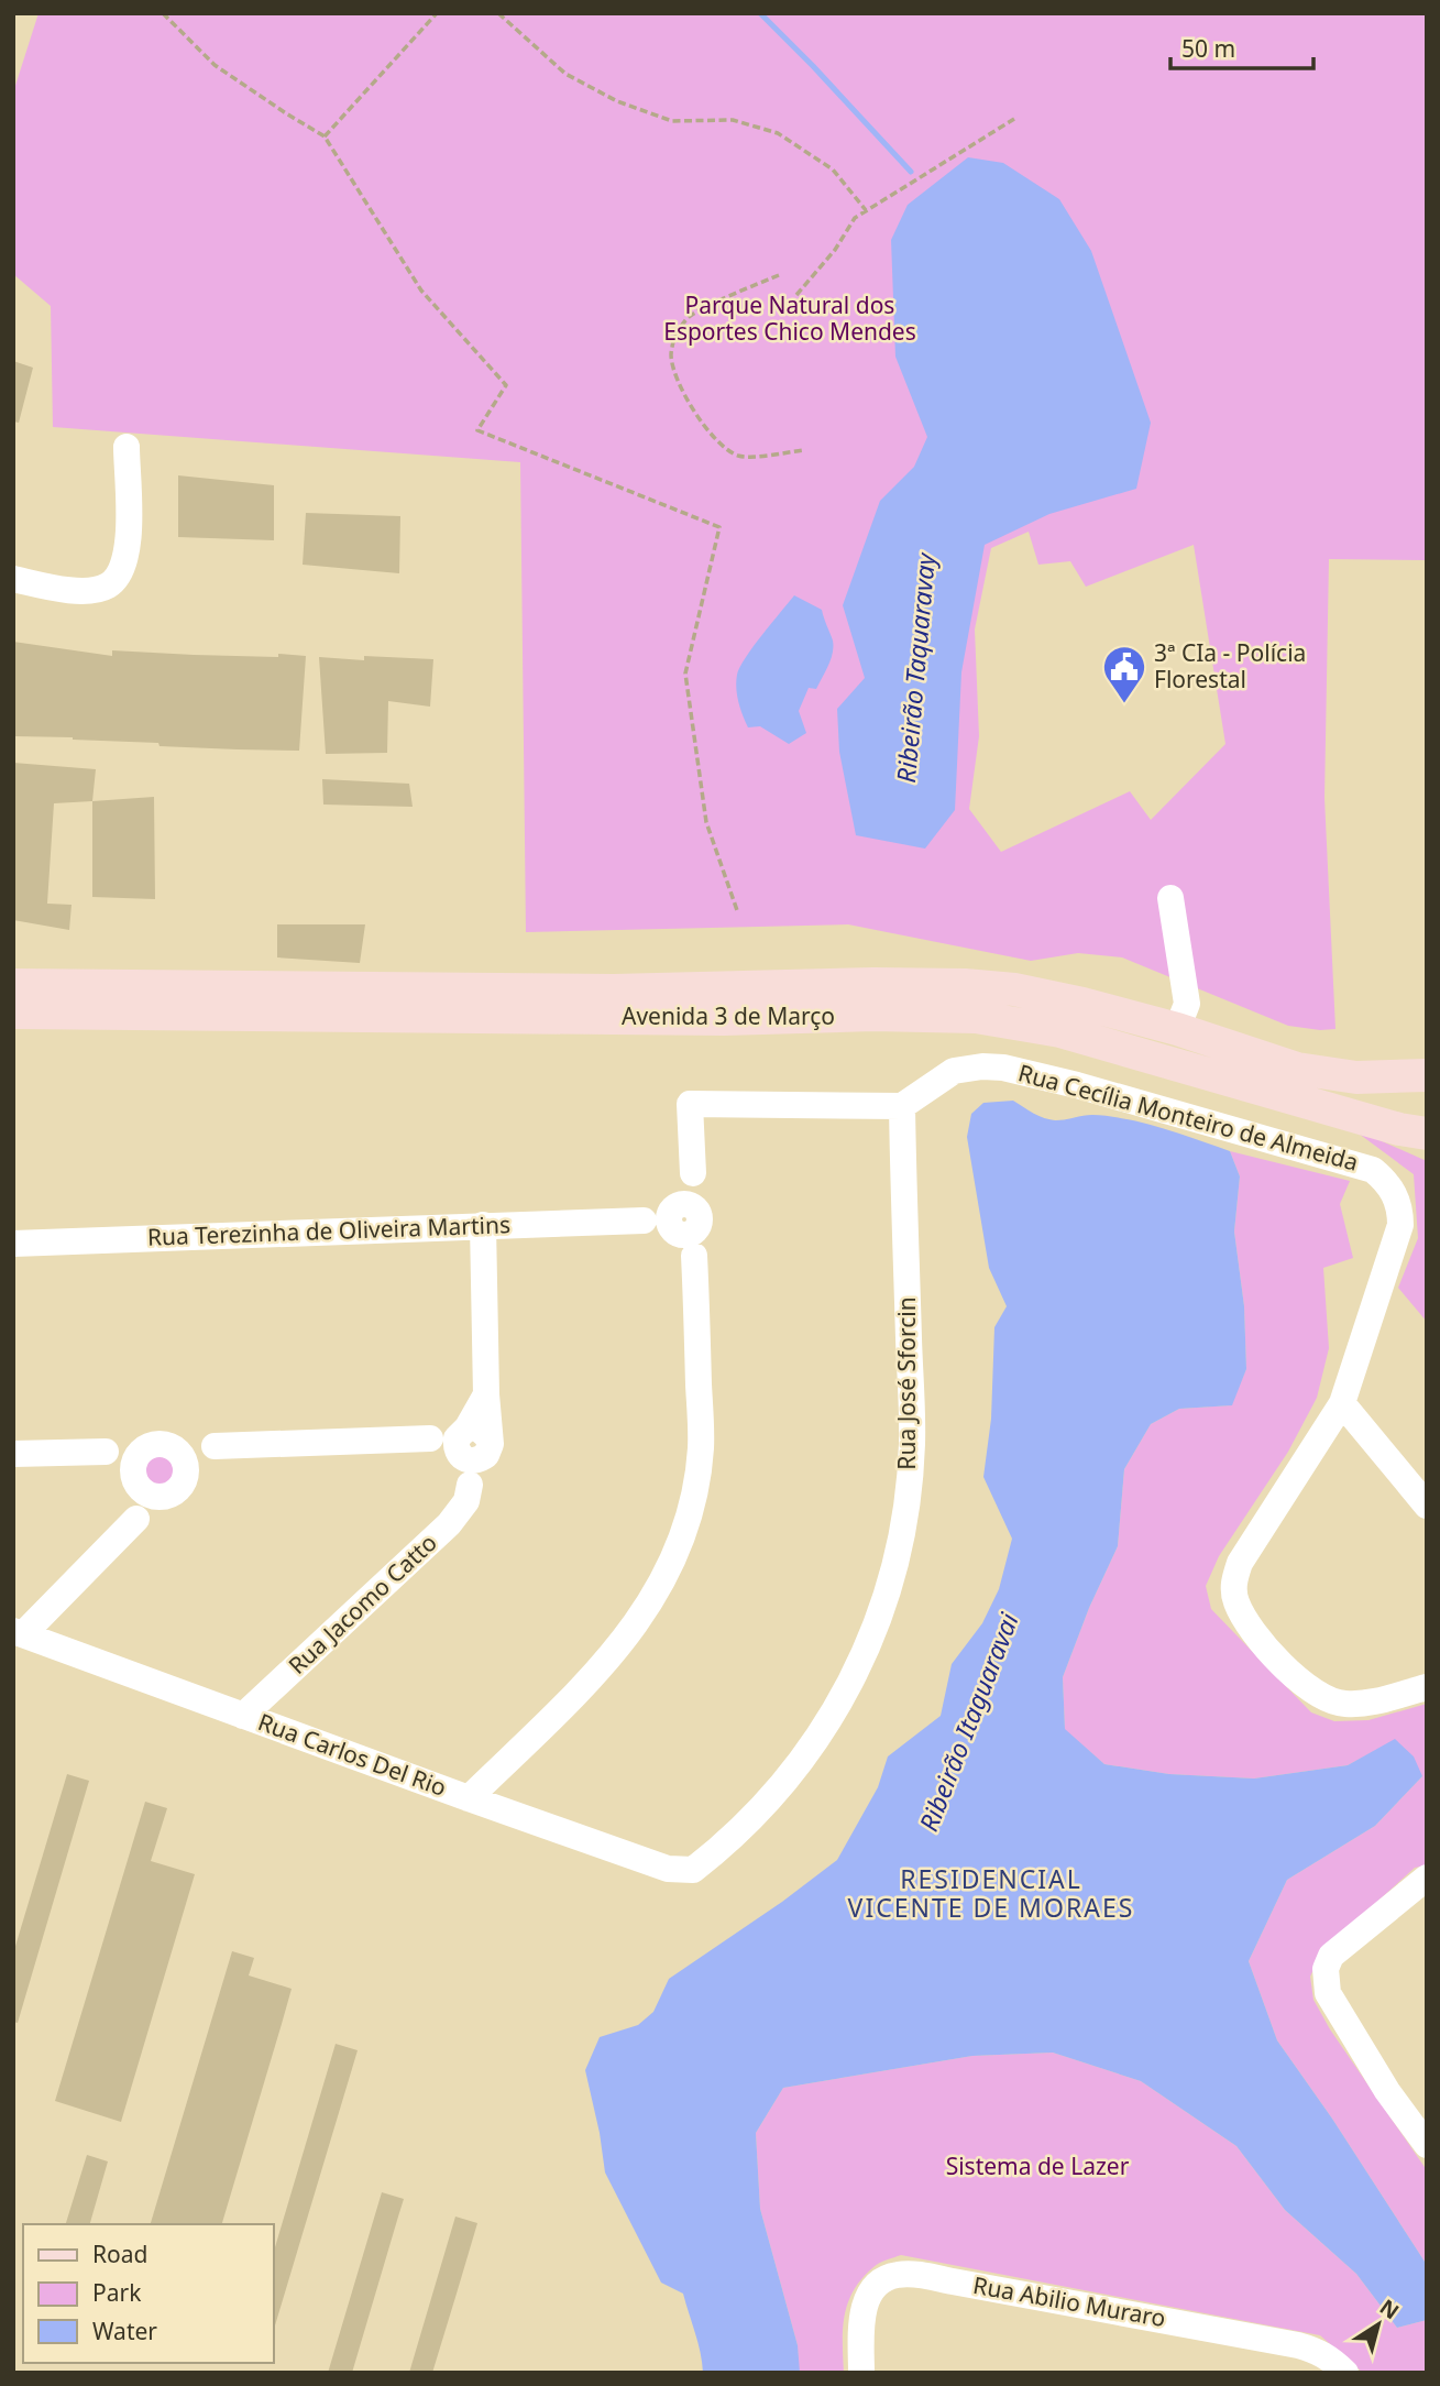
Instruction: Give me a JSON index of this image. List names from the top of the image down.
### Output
{
  "streets": {
    "main road": ["Avenida 3 de Março"],
    "street": [
      "Rua Cecília Monteiro de Almeida",
      "Rua Terezinha de Oliveira Martins",
      "Rua José Sforcin",
      "Rua Jacomo Catto",
      "Rua Carlos Del Rio",
      "Rua Abilio Muraro"
    ]
  },
  "crossings": [
    ["Rua Cecília Monteiro de Almeida", "Rua José Sforcin"],
    ["Rua Terezinha de Oliveira Martins", "Rua Jacomo Catto"],
    ["Rua José Sforcin", "Rua Carlos Del Rio"],
    ["Rua Jacomo Catto", "Rua Carlos Del Rio"]
  ],
  "districts": ["RESIDENCIAL VICENTE DE MORAES"],
  "water": ["Ribeirão Taquaravay", "Ribeirão Itaguaravai"],
  "parks": ["Parque Natural dos Esportes Chico Mendes", "Sistema de Lazer"],
  "places": {
    "public building": ["3ª CIa - Polícia Florestal"]
  },
  "legend": ["Road", "Park", "Water"],
  "scale_bar": "50 m",
  "north": "top right"
}
